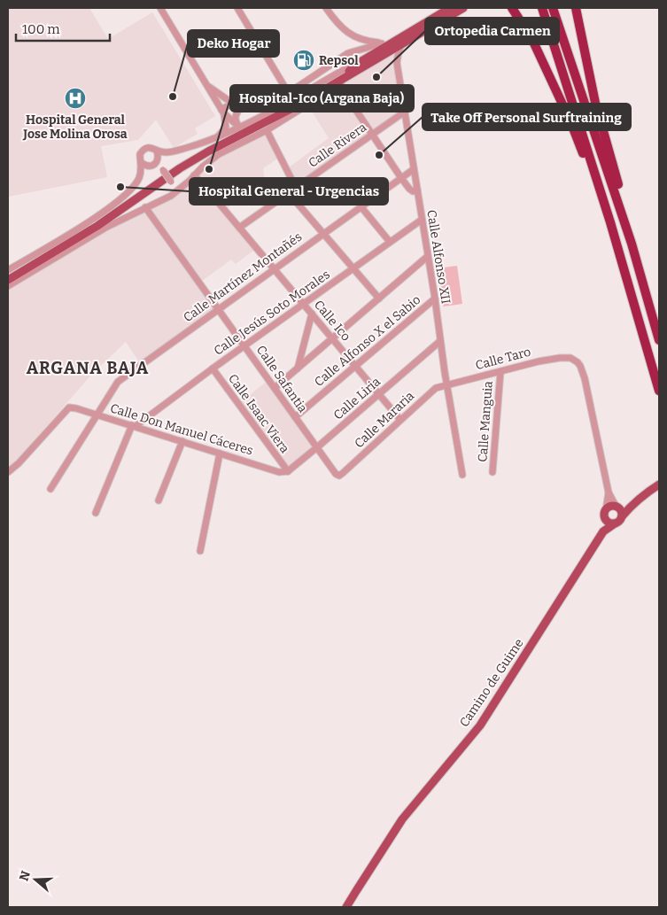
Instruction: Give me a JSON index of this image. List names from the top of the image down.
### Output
{
  "streets": {
    "main road": ["Camino de Guime"],
    "street": [
      "Calle Rivera",
      "Calle Alfonso XII",
      "Calle Martínez Montañés",
      "Calle Jesús Soto Morales",
      "Calle Ico",
      "Calle Alfonso X el Sabio",
      "Calle Taro",
      "Calle Safantia",
      "Calle Liria",
      "Calle Isaac Viera",
      "Calle Mararia",
      "Calle Manguia",
      "Calle Don Manuel Cáceres"
    ]
  },
  "crossings": [
    ["Calle Rivera", "Calle Alfonso XII"],
    ["Calle Rivera", "Calle Ico"],
    ["Calle Alfonso XII", "Calle Martínez Montañés"],
    ["Calle Alfonso XII", "Calle Jesús Soto Morales"],
    ["Calle Alfonso XII", "Calle Alfonso X el Sabio"],
    ["Calle Alfonso XII", "Calle Taro"],
    ["Calle Alfonso XII", "Calle Liria"],
    ["Calle Alfonso XII", "Calle Mararia"],
    ["Calle Martínez Montañés", "Calle Ico"],
    ["Calle Martínez Montañés", "Calle Safantia"],
    ["Calle Martínez Montañés", "Calle Don Manuel Cáceres"],
    ["Calle Jesús Soto Morales", "Calle Ico"],
    ["Calle Jesús Soto Morales", "Calle Safantia"],
    ["Calle Jesús Soto Morales", "Calle Isaac Viera"],
    ["Calle Jesús Soto Morales", "Calle Don Manuel Cáceres"],
    ["Calle Ico", "Calle Alfonso X el Sabio"],
    ["Calle Ico", "Calle Liria"],
    ["Calle Ico", "Calle Mararia"],
    ["Calle Alfonso X el Sabio", "Calle Safantia"],
    ["Calle Taro", "Calle Mararia"],
    ["Calle Taro", "Calle Manguia"],
    ["Calle Safantia", "Calle Liria"],
    ["Calle Safantia", "Calle Mararia"],
    ["Calle Liria", "Calle Isaac Viera"],
    ["Calle Liria", "Calle Don Manuel Cáceres"],
    ["Calle Isaac Viera", "Calle Don Manuel Cáceres"]
  ],
  "districts": ["ARGANA BAJA"],
  "places": {
    "fuel station": ["Repsol"],
    "other": [
      "Ortopedia Carmen",
      "Deko Hogar",
      "Take Off Personal Surftraining",
      "Hospital-Ico (Argana Baja)",
      "Hospital General - Urgencias"
    ],
    "hospital": ["Hospital General Jose Molina Orosa"]
  },
  "scale_bar": "100 m",
  "north": "left"
}
